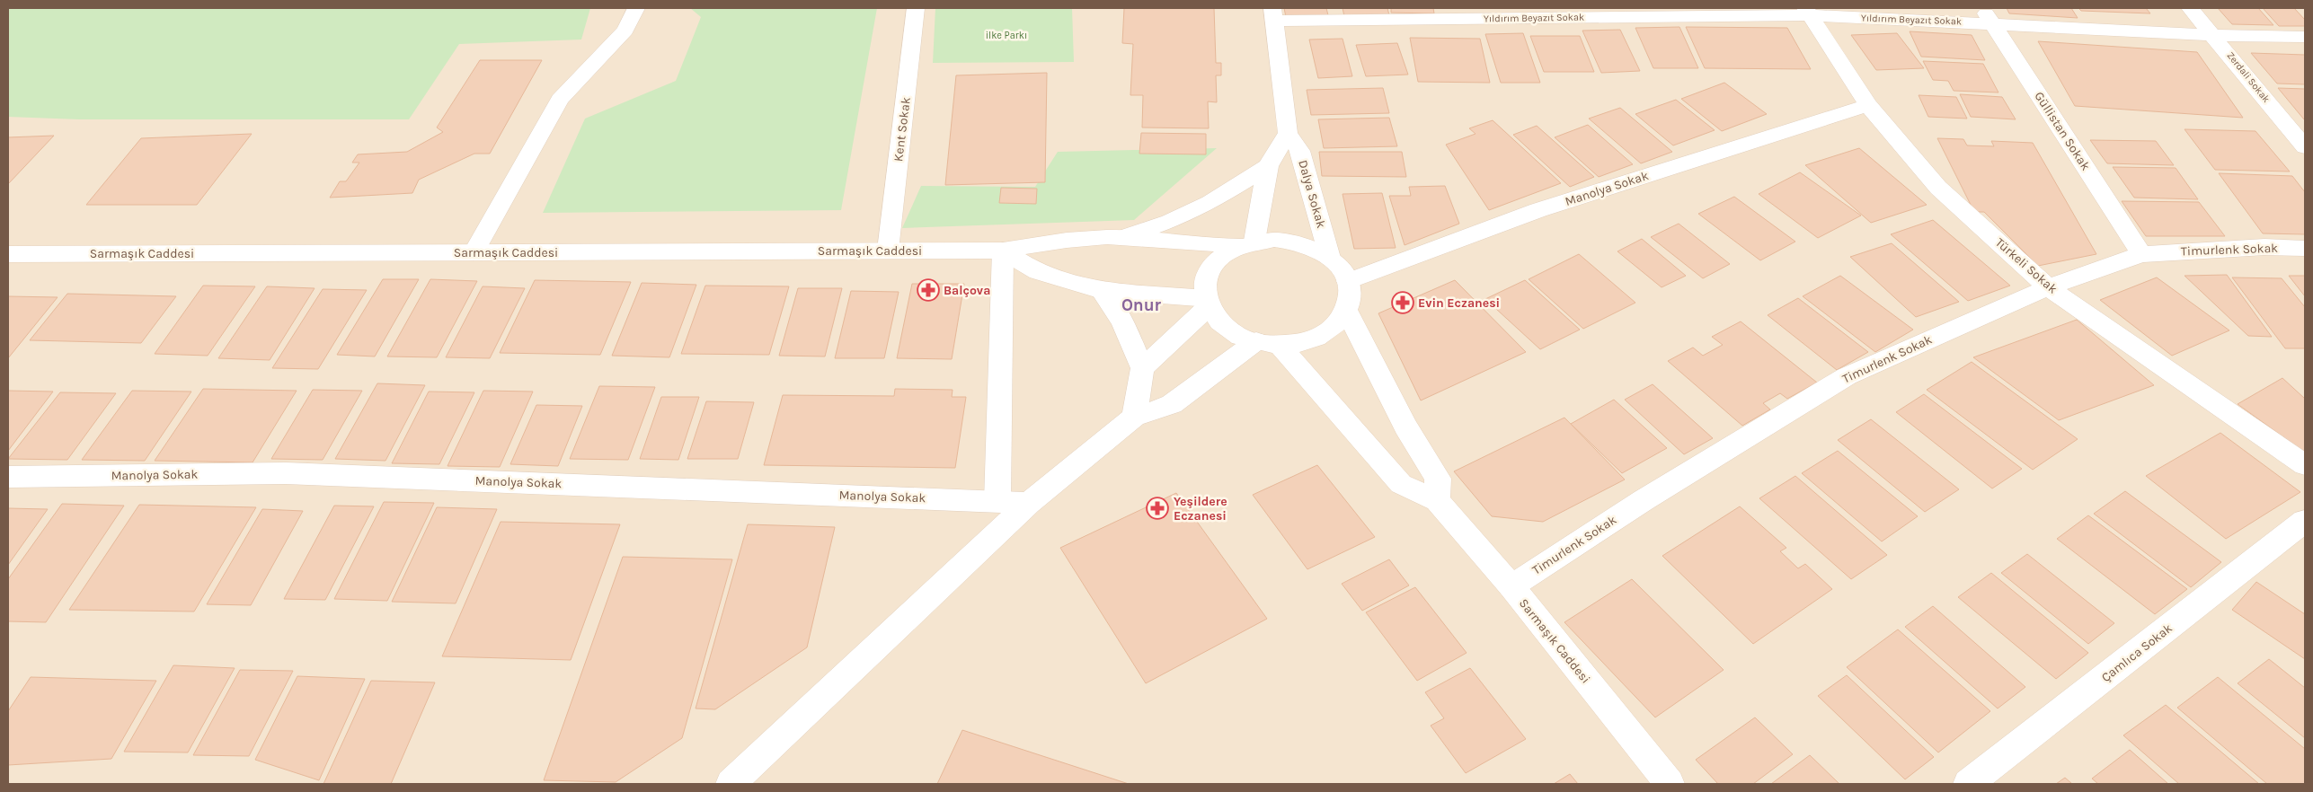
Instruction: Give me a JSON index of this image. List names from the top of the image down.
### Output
{
  "streets": {
    "street": [
      "Yıldırım Beyazıt Sokak",
      "Zerdali Sokak",
      "Kent Sokak",
      "Güllistan Sokak",
      "Manolya Sokak",
      "Dalya Sokak",
      "Timurlenk Sokak",
      "Sarmaşık Caddesi",
      "Türkeli Sokak",
      "Çamlıca Sokak"
    ]
  },
  "crossings": [
    ["Yıldırım Beyazıt Sokak", "Zerdali Sokak"],
    ["Yıldırım Beyazıt Sokak", "Güllistan Sokak"],
    ["Yıldırım Beyazıt Sokak", "Dalya Sokak"],
    ["Yıldırım Beyazıt Sokak", "Türkeli Sokak"],
    ["Kent Sokak", "Sarmaşık Caddesi"],
    ["Güllistan Sokak", "Timurlenk Sokak"],
    ["Manolya Sokak", "Dalya Sokak"],
    ["Manolya Sokak", "Sarmaşık Caddesi"],
    ["Manolya Sokak", "Türkeli Sokak"],
    ["Dalya Sokak", "Sarmaşık Caddesi"],
    ["Timurlenk Sokak", "Sarmaşık Caddesi"],
    ["Timurlenk Sokak", "Türkeli Sokak"]
  ],
  "districts": ["Onur"],
  "parks": ["ilke Parkı"],
  "places": {
    "pharmacy": ["Balçova", "Evin Eczanesi", "Yeşildere Eczanesi"]
  }
}
